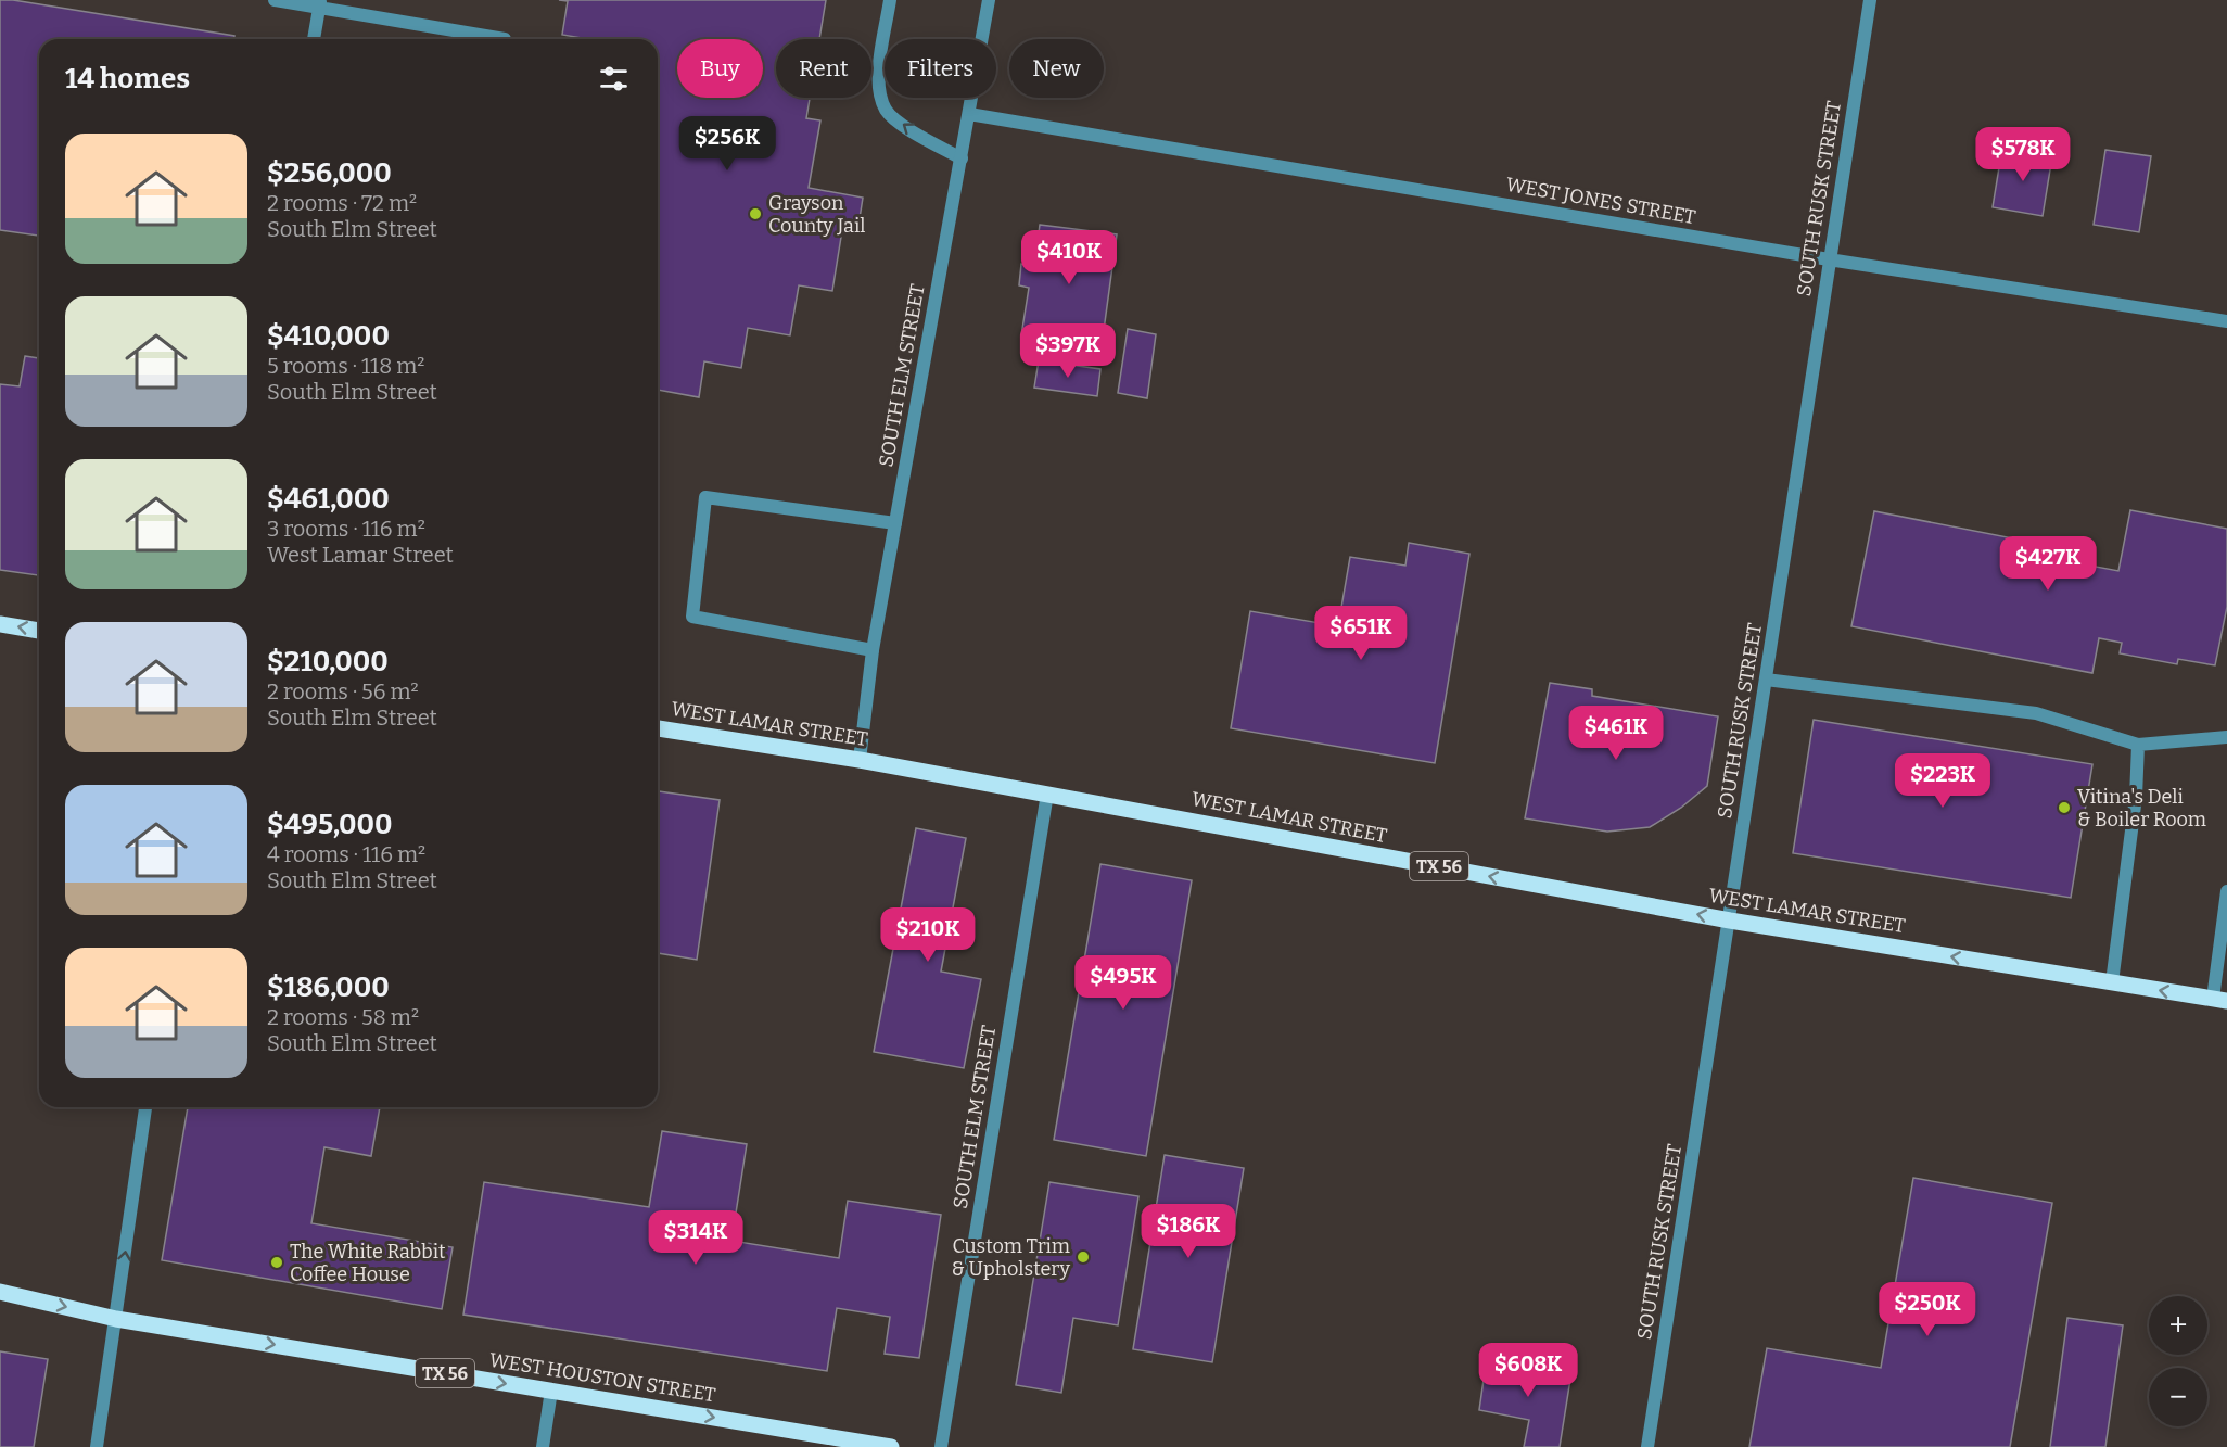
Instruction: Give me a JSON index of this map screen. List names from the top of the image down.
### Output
{
  "streets": {
    "main road": ["WEST LAMAR STREET", "TX 56", "WEST HOUSTON STREET"],
    "street": ["SOUTH RUSK STREET", "WEST JONES STREET", "SOUTH ELM STREET"]
  },
  "crossings": [
    ["SOUTH RUSK STREET", "WEST JONES STREET"],
    ["SOUTH RUSK STREET", "WEST LAMAR STREET"],
    ["WEST JONES STREET", "SOUTH ELM STREET"],
    ["SOUTH ELM STREET", "WEST LAMAR STREET"]
  ],
  "one_way": ["WEST LAMAR STREET", "WEST HOUSTON STREET"],
  "places": [
    "Grayson County Jail",
    "Vitina's Deli & Boiler Room",
    "Custom Trim & Upholstery",
    "The White Rabbit Coffee House"
  ],
  "page": {
    "chip": [
      "Buy",
      "Rent",
      "Filters",
      "New"
    ],
    "heading": "14 homes",
    "price": [
      "$256K",
      "$578K",
      "$410K",
      "$397K",
      "$427K",
      "$651K",
      "$461K",
      "$223K",
      "$210K",
      "$495K",
      "$186K",
      "$314K",
      "$250K",
      "$608K"
    ],
    "list": [
      {
        "name": "$256,000",
        "note": "2 rooms · 72 m² · South Elm Street"
      },
      {
        "name": "$410,000",
        "note": "5 rooms · 118 m² · South Elm Street"
      },
      {
        "name": "$461,000",
        "note": "3 rooms · 116 m² · West Lamar Street"
      },
      {
        "name": "$210,000",
        "note": "2 rooms · 56 m² · South Elm Street"
      },
      {
        "name": "$495,000",
        "note": "4 rooms · 116 m² · South Elm Street"
      },
      {
        "name": "$186,000",
        "note": "2 rooms · 58 m² · South Elm Street"
      }
    ],
    "map_buttons": ["+", "−"]
  }
}
